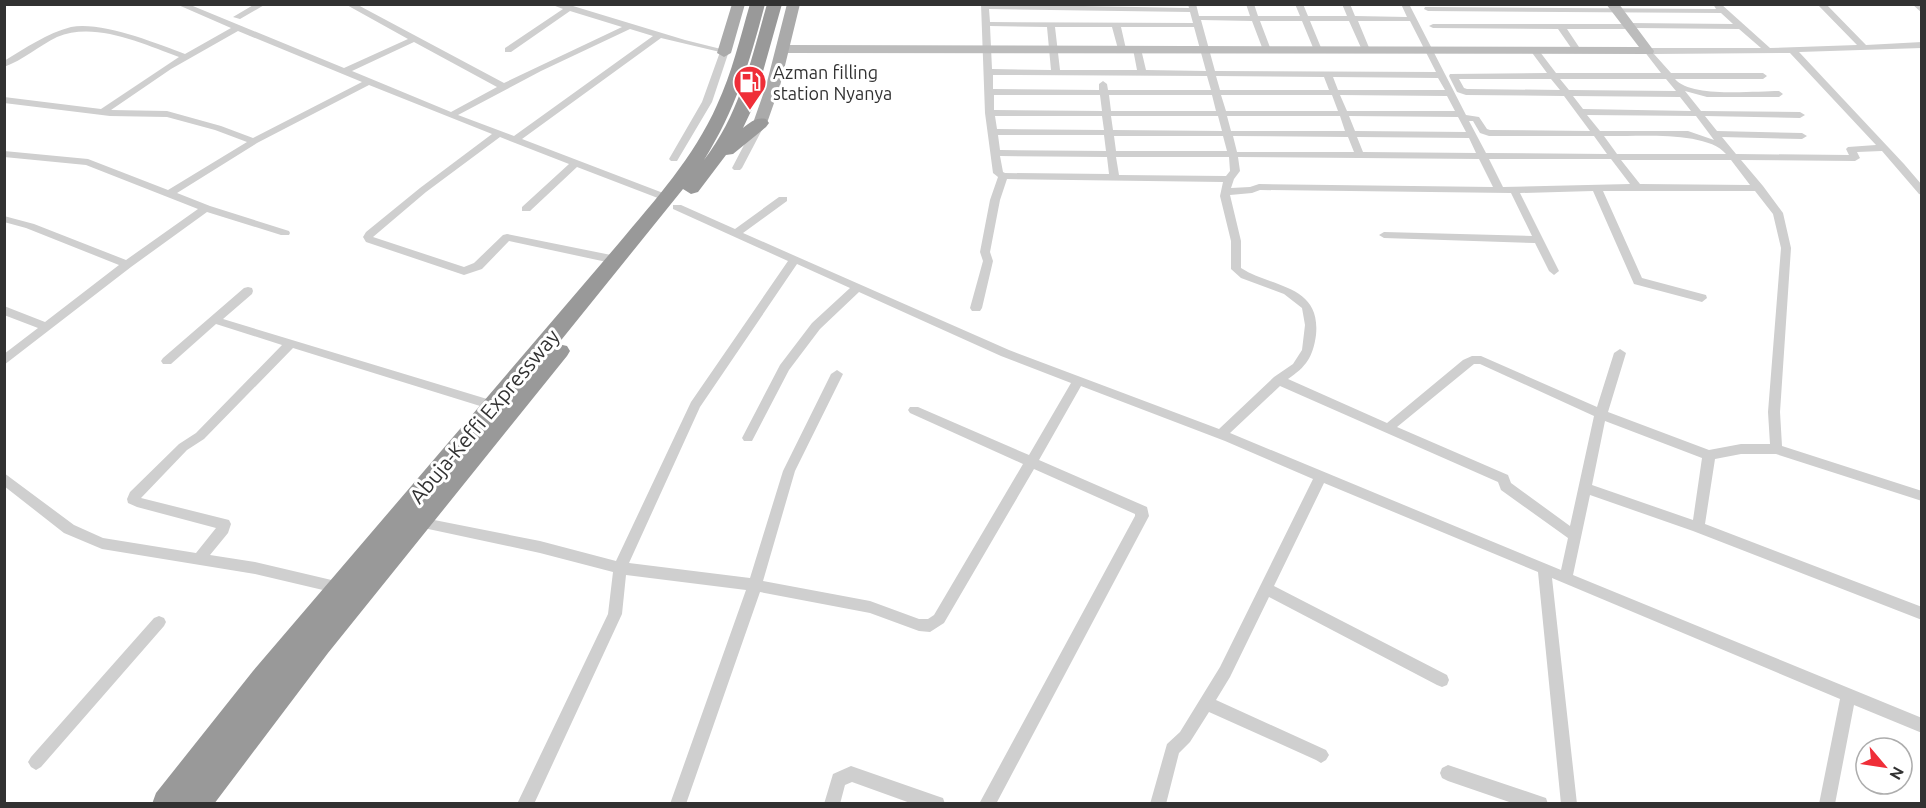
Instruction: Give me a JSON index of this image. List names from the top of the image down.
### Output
{
  "streets": {
    "highway": ["Abuja-Keffi Expressway"]
  },
  "places": {
    "fuel station": ["Azman filling station Nyanya"]
  },
  "north": "bottom right"
}
